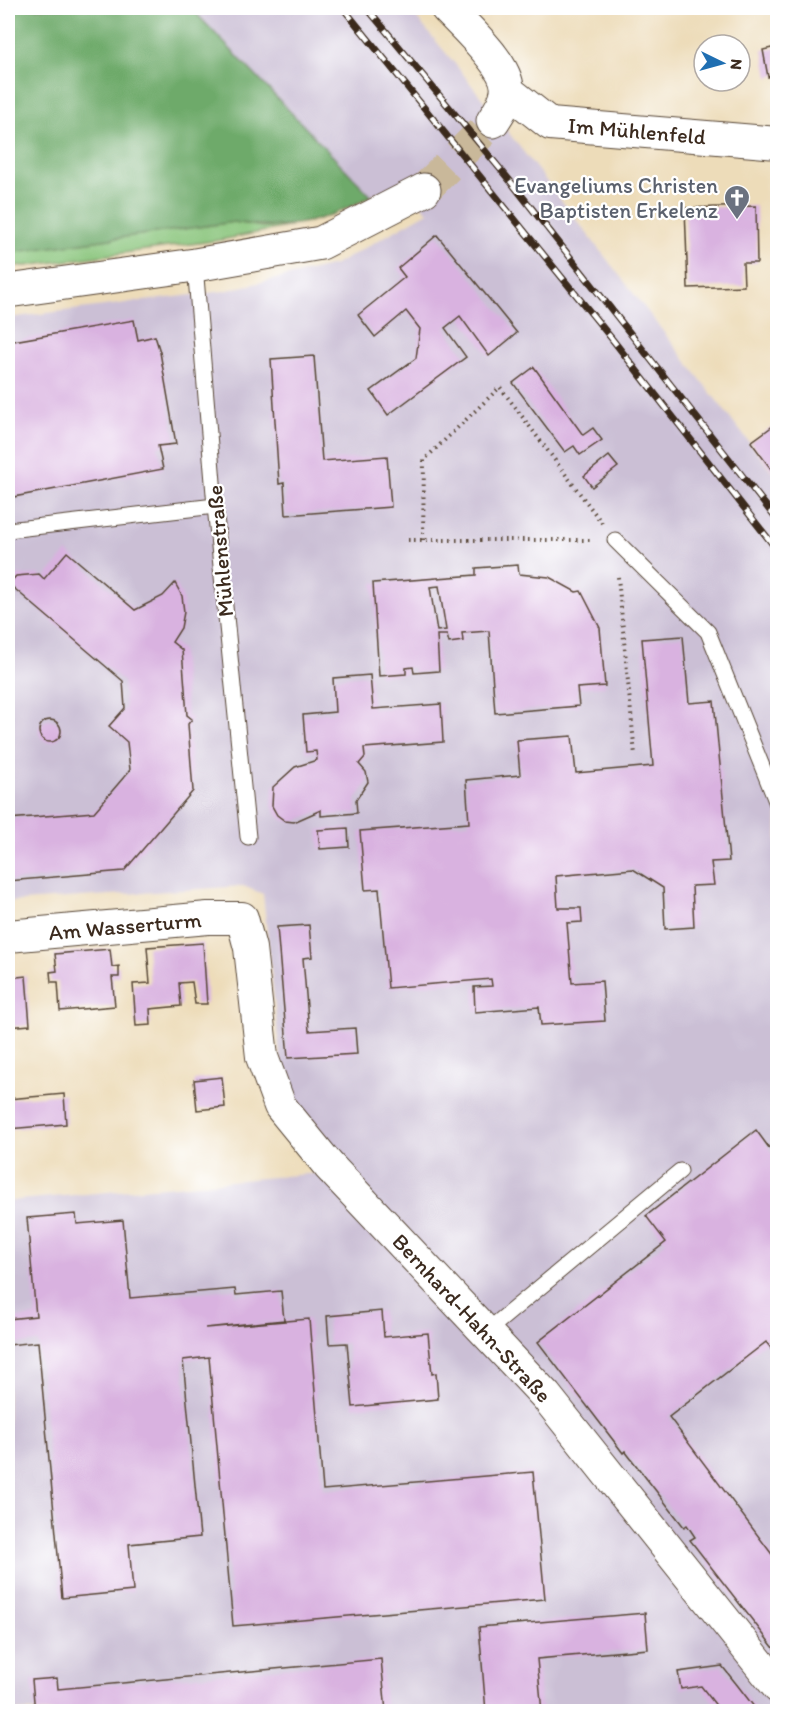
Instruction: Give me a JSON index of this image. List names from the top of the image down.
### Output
{
  "streets": {
    "street": ["Im Mühlenfeld", "Am Wasserturm", "Bernhard-Hahn-Straße"],
    "lane": ["Mühlenstraße"]
  },
  "crossings": [
    ["Am Wasserturm", "Bernhard-Hahn-Straße"]
  ],
  "places": {
    "church": ["Evangeliums Christen Baptisten Erkelenz"]
  },
  "north": "right"
}
